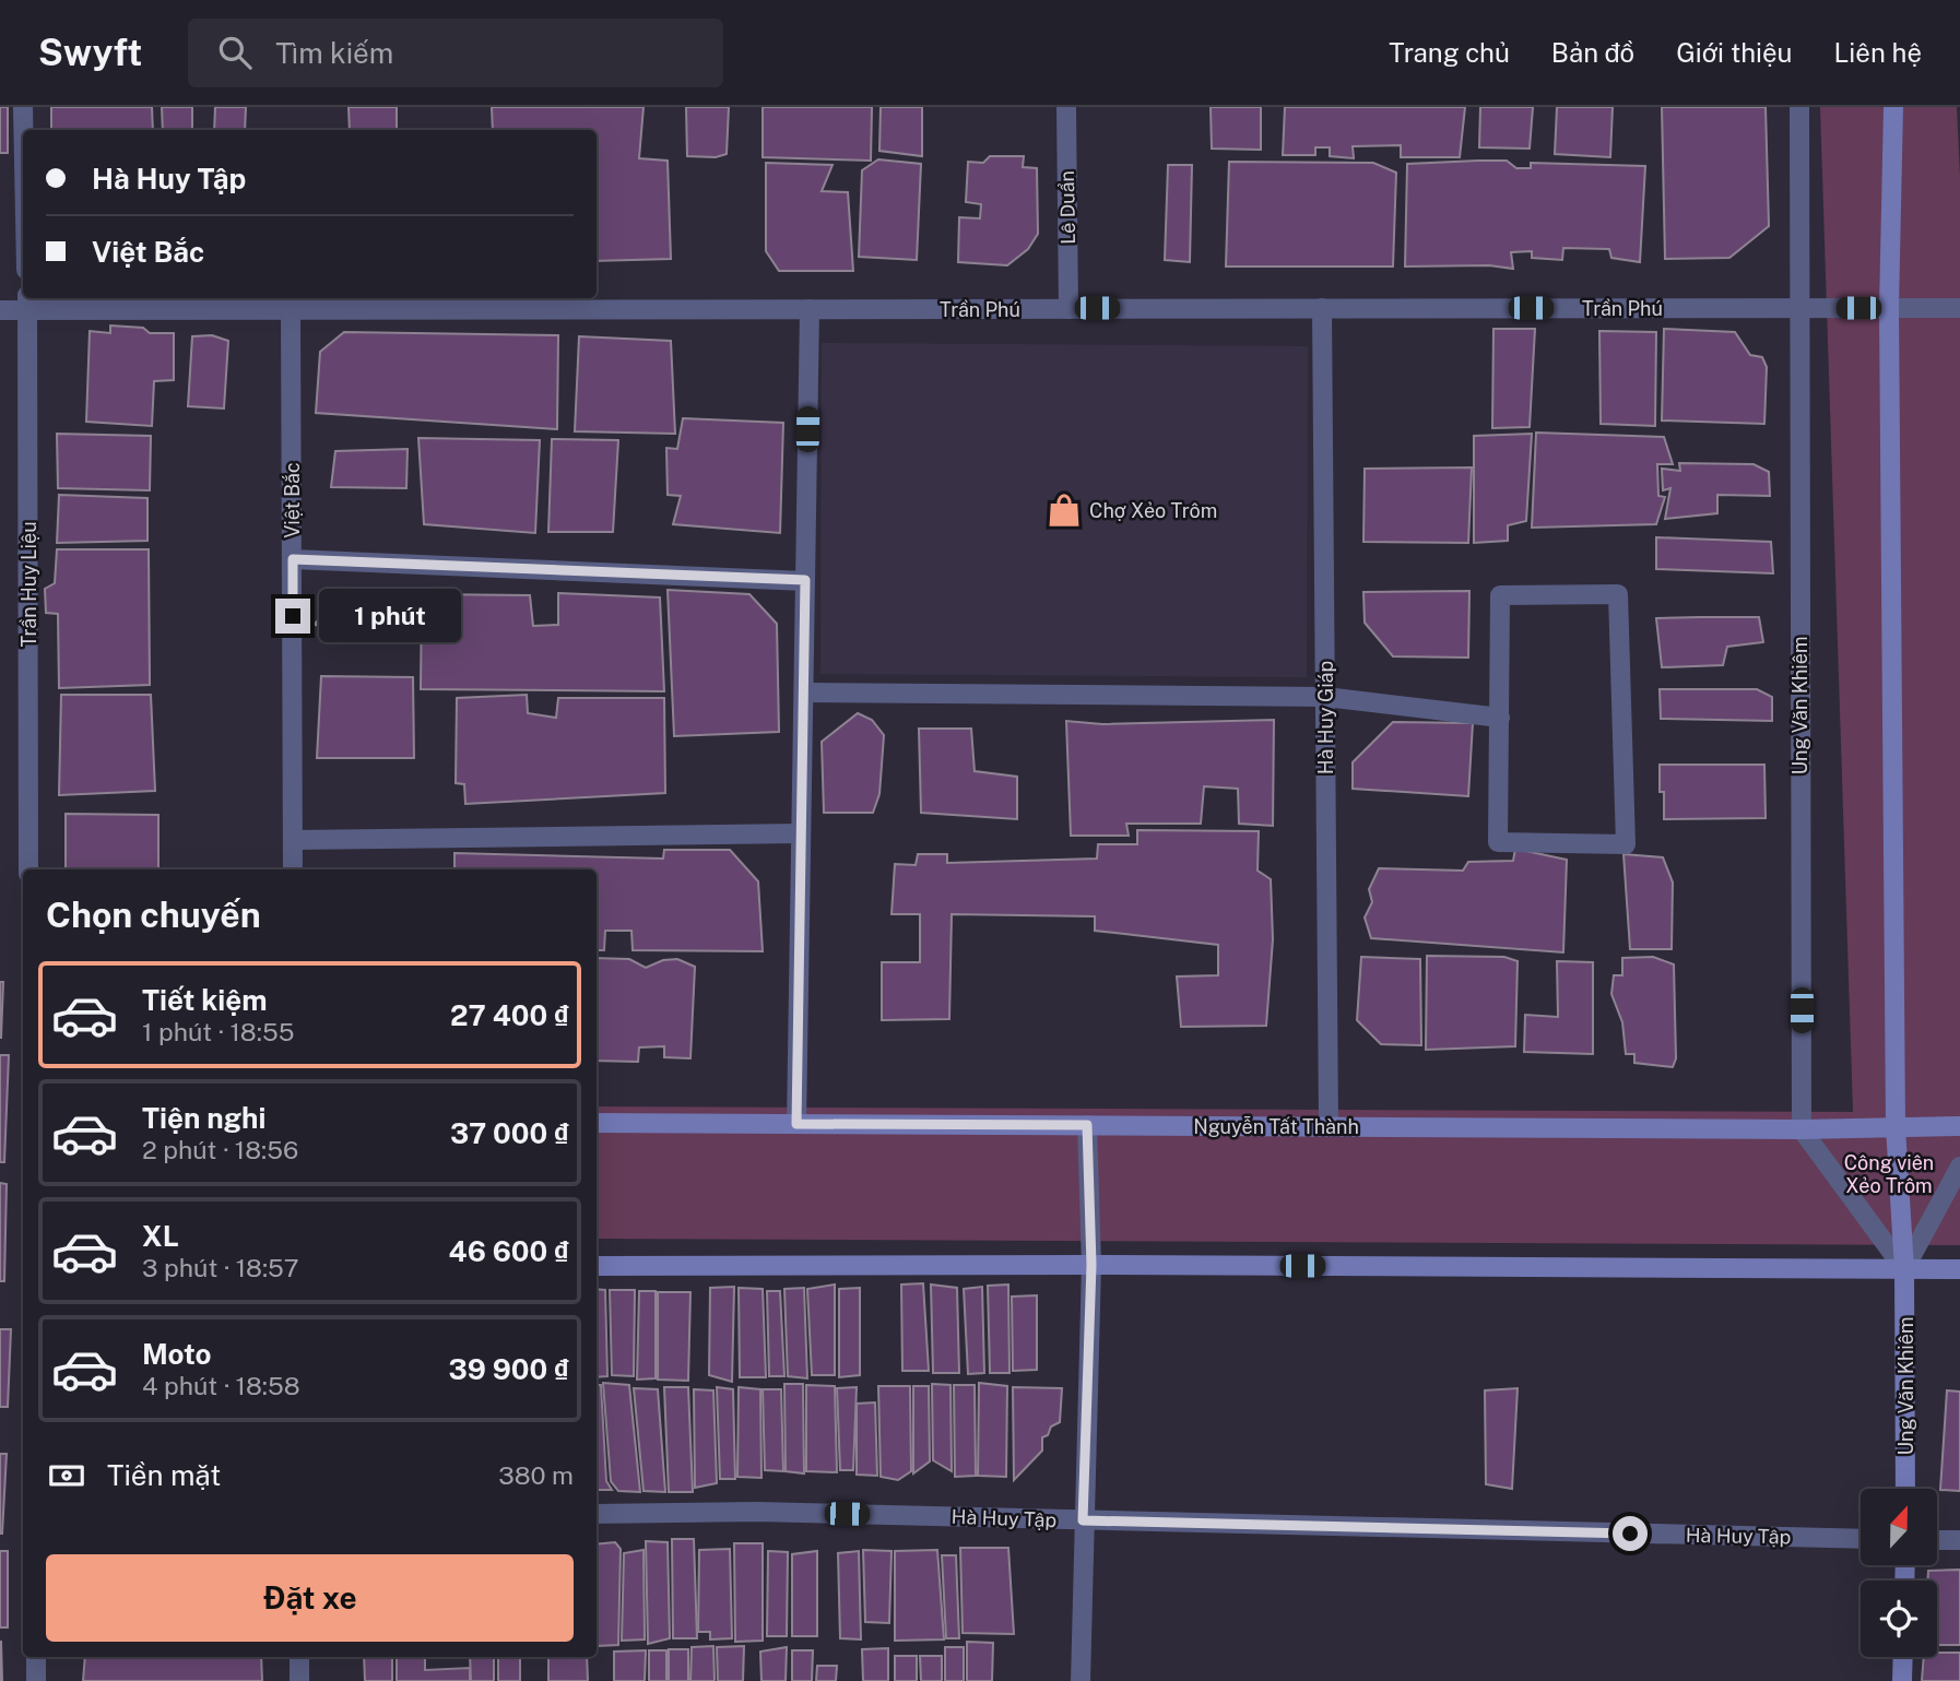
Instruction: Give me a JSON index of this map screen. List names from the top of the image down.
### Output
{
  "streets": {
    "street": [
      "Lê Duẩn",
      "Trần Phú",
      "Việt Bắc",
      "Trần Huy Liệu",
      "Ung Văn Khiêm",
      "Hà Huy Giáp",
      "Nguyễn Tất Thành",
      "Hà Huy Tập"
    ]
  },
  "crossings": [
    ["Lê Duẩn", "Trần Phú"],
    ["Trần Phú", "Việt Bắc"],
    ["Trần Phú", "Trần Huy Liệu"],
    ["Trần Phú", "Ung Văn Khiêm"],
    ["Trần Phú", "Hà Huy Giáp"],
    ["Ung Văn Khiêm", "Nguyễn Tất Thành"],
    ["Hà Huy Giáp", "Nguyễn Tất Thành"]
  ],
  "parks": ["Công viên Xẻo Trôm"],
  "places": {
    "shop": ["Chợ Xẻo Trôm"]
  },
  "north": "top",
  "page": {
    "header": "Swyft",
    "search": "Tìm kiếm",
    "nav": [
      "Trang chủ",
      "Bản đồ",
      "Giới thiệu",
      "Liên hệ"
    ],
    "banner": ["Hà Huy Tập", "Việt Bắc"],
    "bubble": "1 phút",
    "heading": "Chọn chuyến",
    "list": [
      {
        "name": "Tiết kiệm",
        "note": "1 phút · 18:55",
        "value": "27 400 ₫"
      },
      {
        "name": "Tiện nghi",
        "note": "2 phút · 18:56",
        "value": "37 000 ₫"
      },
      {
        "name": "XL",
        "note": "3 phút · 18:57",
        "value": "46 600 ₫"
      },
      {
        "name": "Moto",
        "note": "4 phút · 18:58",
        "value": "39 900 ₫"
      }
    ],
    "pay": ["Tiền mặt", "380 m"],
    "buttons": "Đặt xe"
  }
}
